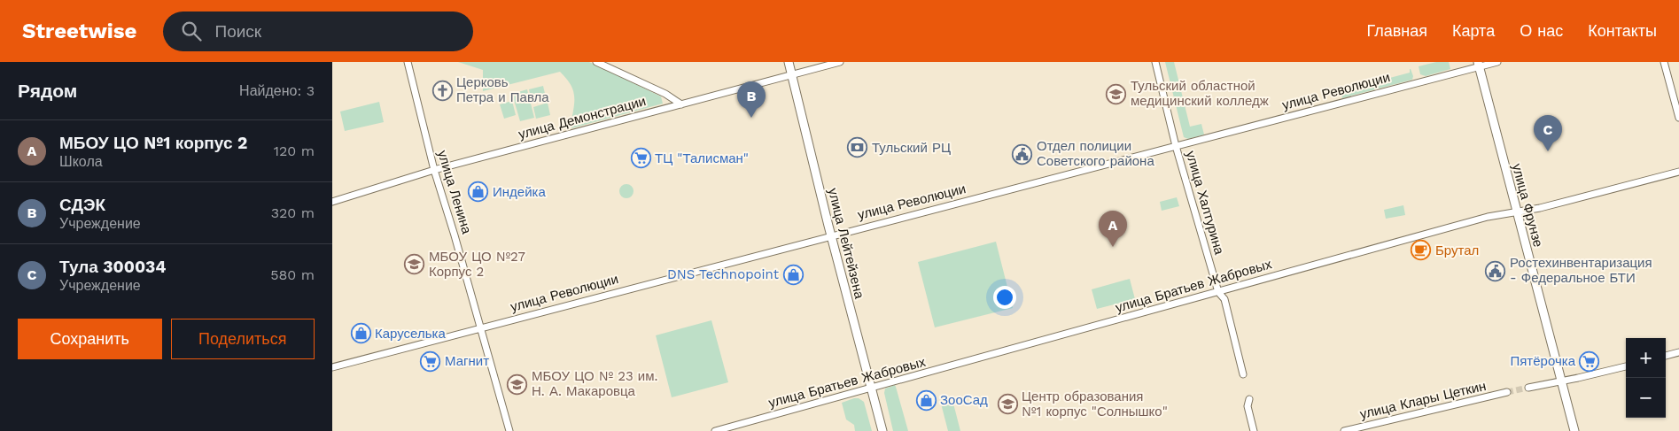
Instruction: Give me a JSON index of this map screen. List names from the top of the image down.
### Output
{
  "streets": {
    "street": [
      "улица Революции",
      "улица Демонстрации",
      "улица Ленина",
      "улица Халтурина",
      "улица Фрунзе",
      "улица Лейтейзена",
      "улица Братьев Жабровых",
      "улица Клары Цеткин"
    ]
  },
  "crossings": [
    ["улица Революции", "улица Ленина"],
    ["улица Революции", "улица Халтурина"],
    ["улица Революции", "улица Фрунзе"],
    ["улица Революции", "улица Лейтейзена"],
    ["улица Демонстрации", "улица Ленина"],
    ["улица Демонстрации", "улица Лейтейзена"],
    ["улица Халтурина", "улица Братьев Жабровых"],
    ["улица Фрунзе", "улица Братьев Жабровых"],
    ["улица Лейтейзена", "улица Братьев Жабровых"]
  ],
  "places": {
    "church": ["Церковь Петра и Павла"],
    "school or university": [
      "Тульский областной медицинский колледж",
      "МБОУ ЦО №27 Корпус 2",
      "МБОУ ЦО № 23 им. Н. А. Макаровца",
      "Центр образования №1 корпус \"Солнышко\""
    ],
    "bank": ["Тульский РЦ"],
    "public building": ["Отдел полиции Советского района", "Ростехинвентаризация - Федеральное БТИ"],
    "supermarket": ["ТЦ \"Талисман\"", "Магнит", "Пятёрочка"],
    "shop": [
      "Индейка",
      "DNS Technopoint",
      "Каруселька",
      "ЗооСад"
    ],
    "cafe": ["Брутал"]
  },
  "page": {
    "header": "Streetwise",
    "search": "Поиск",
    "nav": [
      "Главная",
      "Карта",
      "О нас",
      "Контакты"
    ],
    "heading": ["Рядом", "Найдено: 3"],
    "pins": ["B", "C", "A"],
    "list": [
      {
        "mark": "A",
        "name": "МБОУ ЦО №1 корпус 2",
        "note": "Школа",
        "value": "120 m"
      },
      {
        "mark": "B",
        "name": "СДЭК",
        "note": "Учреждение",
        "value": "320 m"
      },
      {
        "mark": "C",
        "name": "Тула 300034",
        "note": "Учреждение",
        "value": "580 m"
      }
    ],
    "buttons": ["Сохранить", "Поделиться"],
    "map_buttons": ["+", "−"]
  }
}
